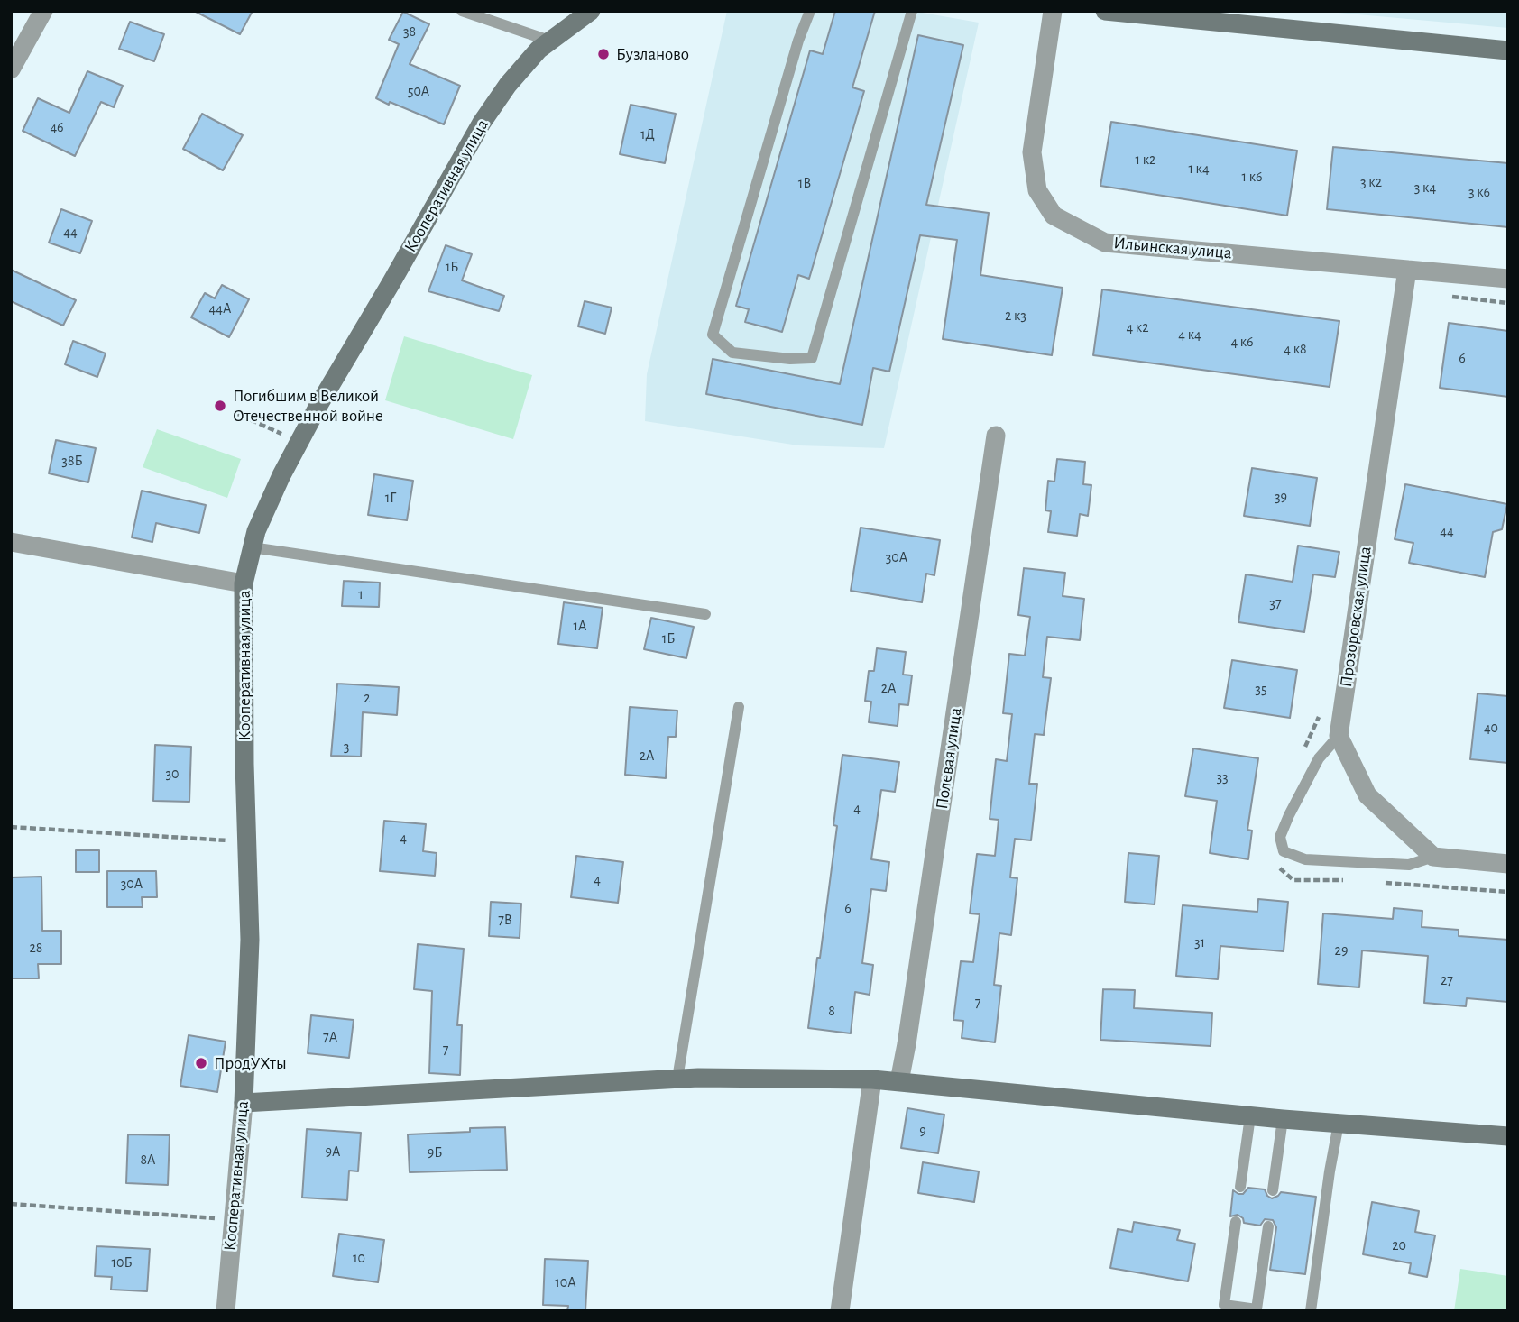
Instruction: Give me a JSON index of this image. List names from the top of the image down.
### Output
{
  "streets": {
    "street": [
      "Кооперативная улица",
      "Ильинская улица",
      "Прозоровская улица",
      "Полевая улица"
    ]
  },
  "crossings": [
    ["Ильинская улица", "Прозоровская улица"]
  ],
  "places": ["Бузланово", "Погибшим в Великой Отечественной войне", "ПродУХты"],
  "house_numbers": [
    "38",
    "50А",
    "46",
    "1Д",
    "1 к2",
    "1 к4",
    "1 к6",
    "3 к2",
    "1В",
    "3 к4",
    "3 к6",
    "44",
    "1Б",
    "44А",
    "2 к3",
    "4 к2",
    "4 к4",
    "4 к6",
    "4 к8",
    "6",
    "38Б",
    "39",
    "1Г",
    "44",
    "30А",
    "1",
    "37",
    "1А",
    "1Б",
    "2А",
    "35",
    "2",
    "40",
    "3",
    "2А",
    "30",
    "33",
    "4",
    "4",
    "4",
    "30А",
    "6",
    "7В",
    "31",
    "28",
    "29",
    "27",
    "7",
    "8",
    "7А",
    "7",
    "9",
    "9А",
    "9Б",
    "8А",
    "20",
    "10",
    "10Б",
    "10А"
  ]
}
